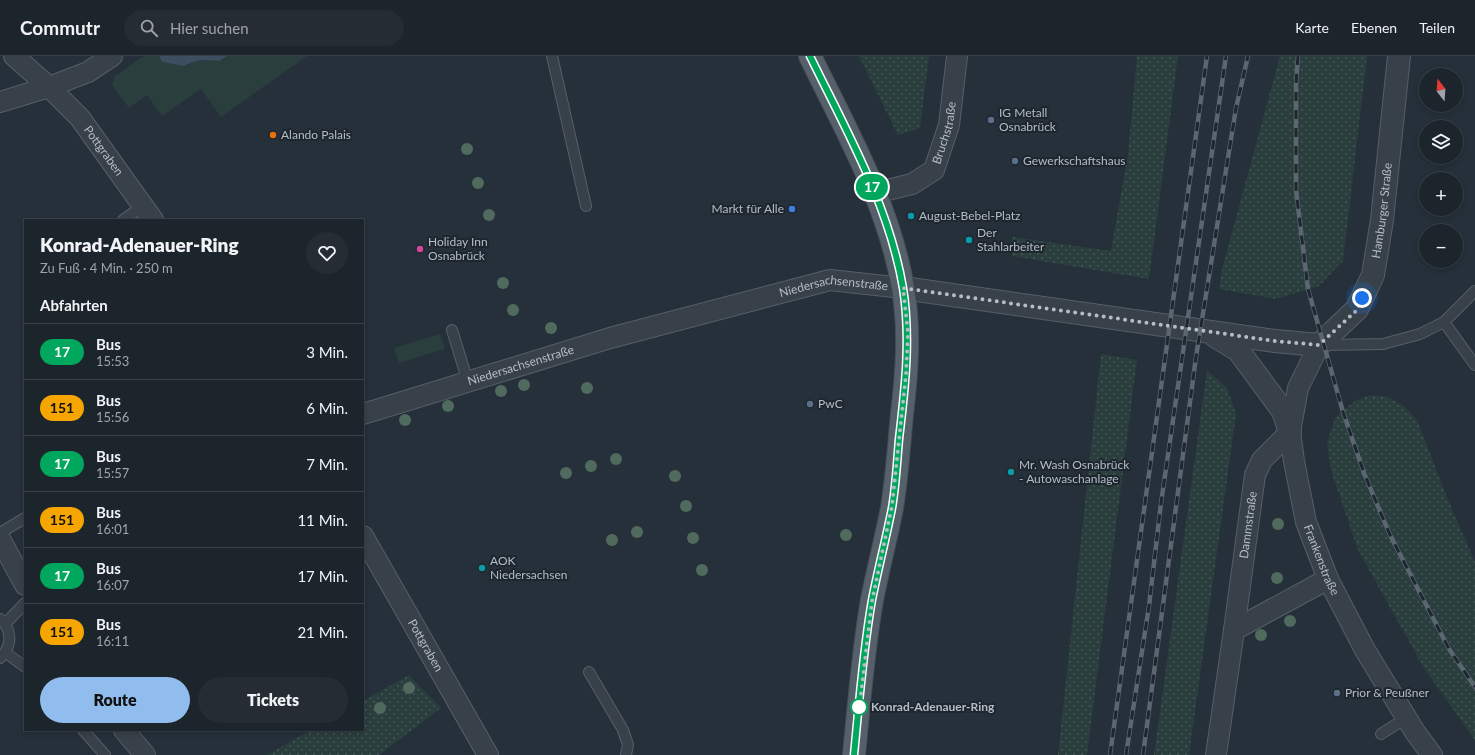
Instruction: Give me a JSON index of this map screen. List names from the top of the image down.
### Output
{
  "streets": {
    "street": [
      "Bruchstraße",
      "Pottgraben",
      "Hamburger Straße",
      "Niedersachsenstraße",
      "Dammstraße",
      "Frankenstraße"
    ]
  },
  "crossings": [
    ["Hamburger Straße", "Niedersachsenstraße"],
    ["Hamburger Straße", "Frankenstraße"],
    ["Niedersachsenstraße", "Frankenstraße"],
    ["Dammstraße", "Frankenstraße"]
  ],
  "places": [
    "IG Metall Osnabrück",
    "Alando Palais",
    "Gewerkschaftshaus",
    "Markt für Alle",
    "August-Bebel-Platz",
    "Der Stahlarbeiter",
    "Holiday Inn Osnabrück",
    "PwC",
    "Mr. Wash Osnabrück - Autowaschanlage",
    "AOK Niedersachsen",
    "Prior & Peußner",
    "Konrad-Adenauer-Ring"
  ],
  "lines": ["bus line 17"],
  "north": "top",
  "page": {
    "header": "Commutr",
    "search": "Hier suchen",
    "nav": ["Karte", "Ebenen", "Teilen"],
    "on_map": "17",
    "map_buttons": ["+", "−"],
    "heading": [
      ["Konrad-Adenauer-Ring", "Zu Fuß · 4 Min. · 250 m"],
      "Abfahrten"
    ],
    "list": [
      {
        "mark": "17",
        "name": "Bus",
        "note": "15:53",
        "value": "3 Min."
      },
      {
        "mark": "151",
        "name": "Bus",
        "note": "15:56",
        "value": "6 Min."
      },
      {
        "mark": "17",
        "name": "Bus",
        "note": "15:57",
        "value": "7 Min."
      },
      {
        "mark": "151",
        "name": "Bus",
        "note": "16:01",
        "value": "11 Min."
      },
      {
        "mark": "17",
        "name": "Bus",
        "note": "16:07",
        "value": "17 Min."
      },
      {
        "mark": "151",
        "name": "Bus",
        "note": "16:11",
        "value": "21 Min."
      }
    ],
    "buttons": ["Route", "Tickets"]
  }
}
